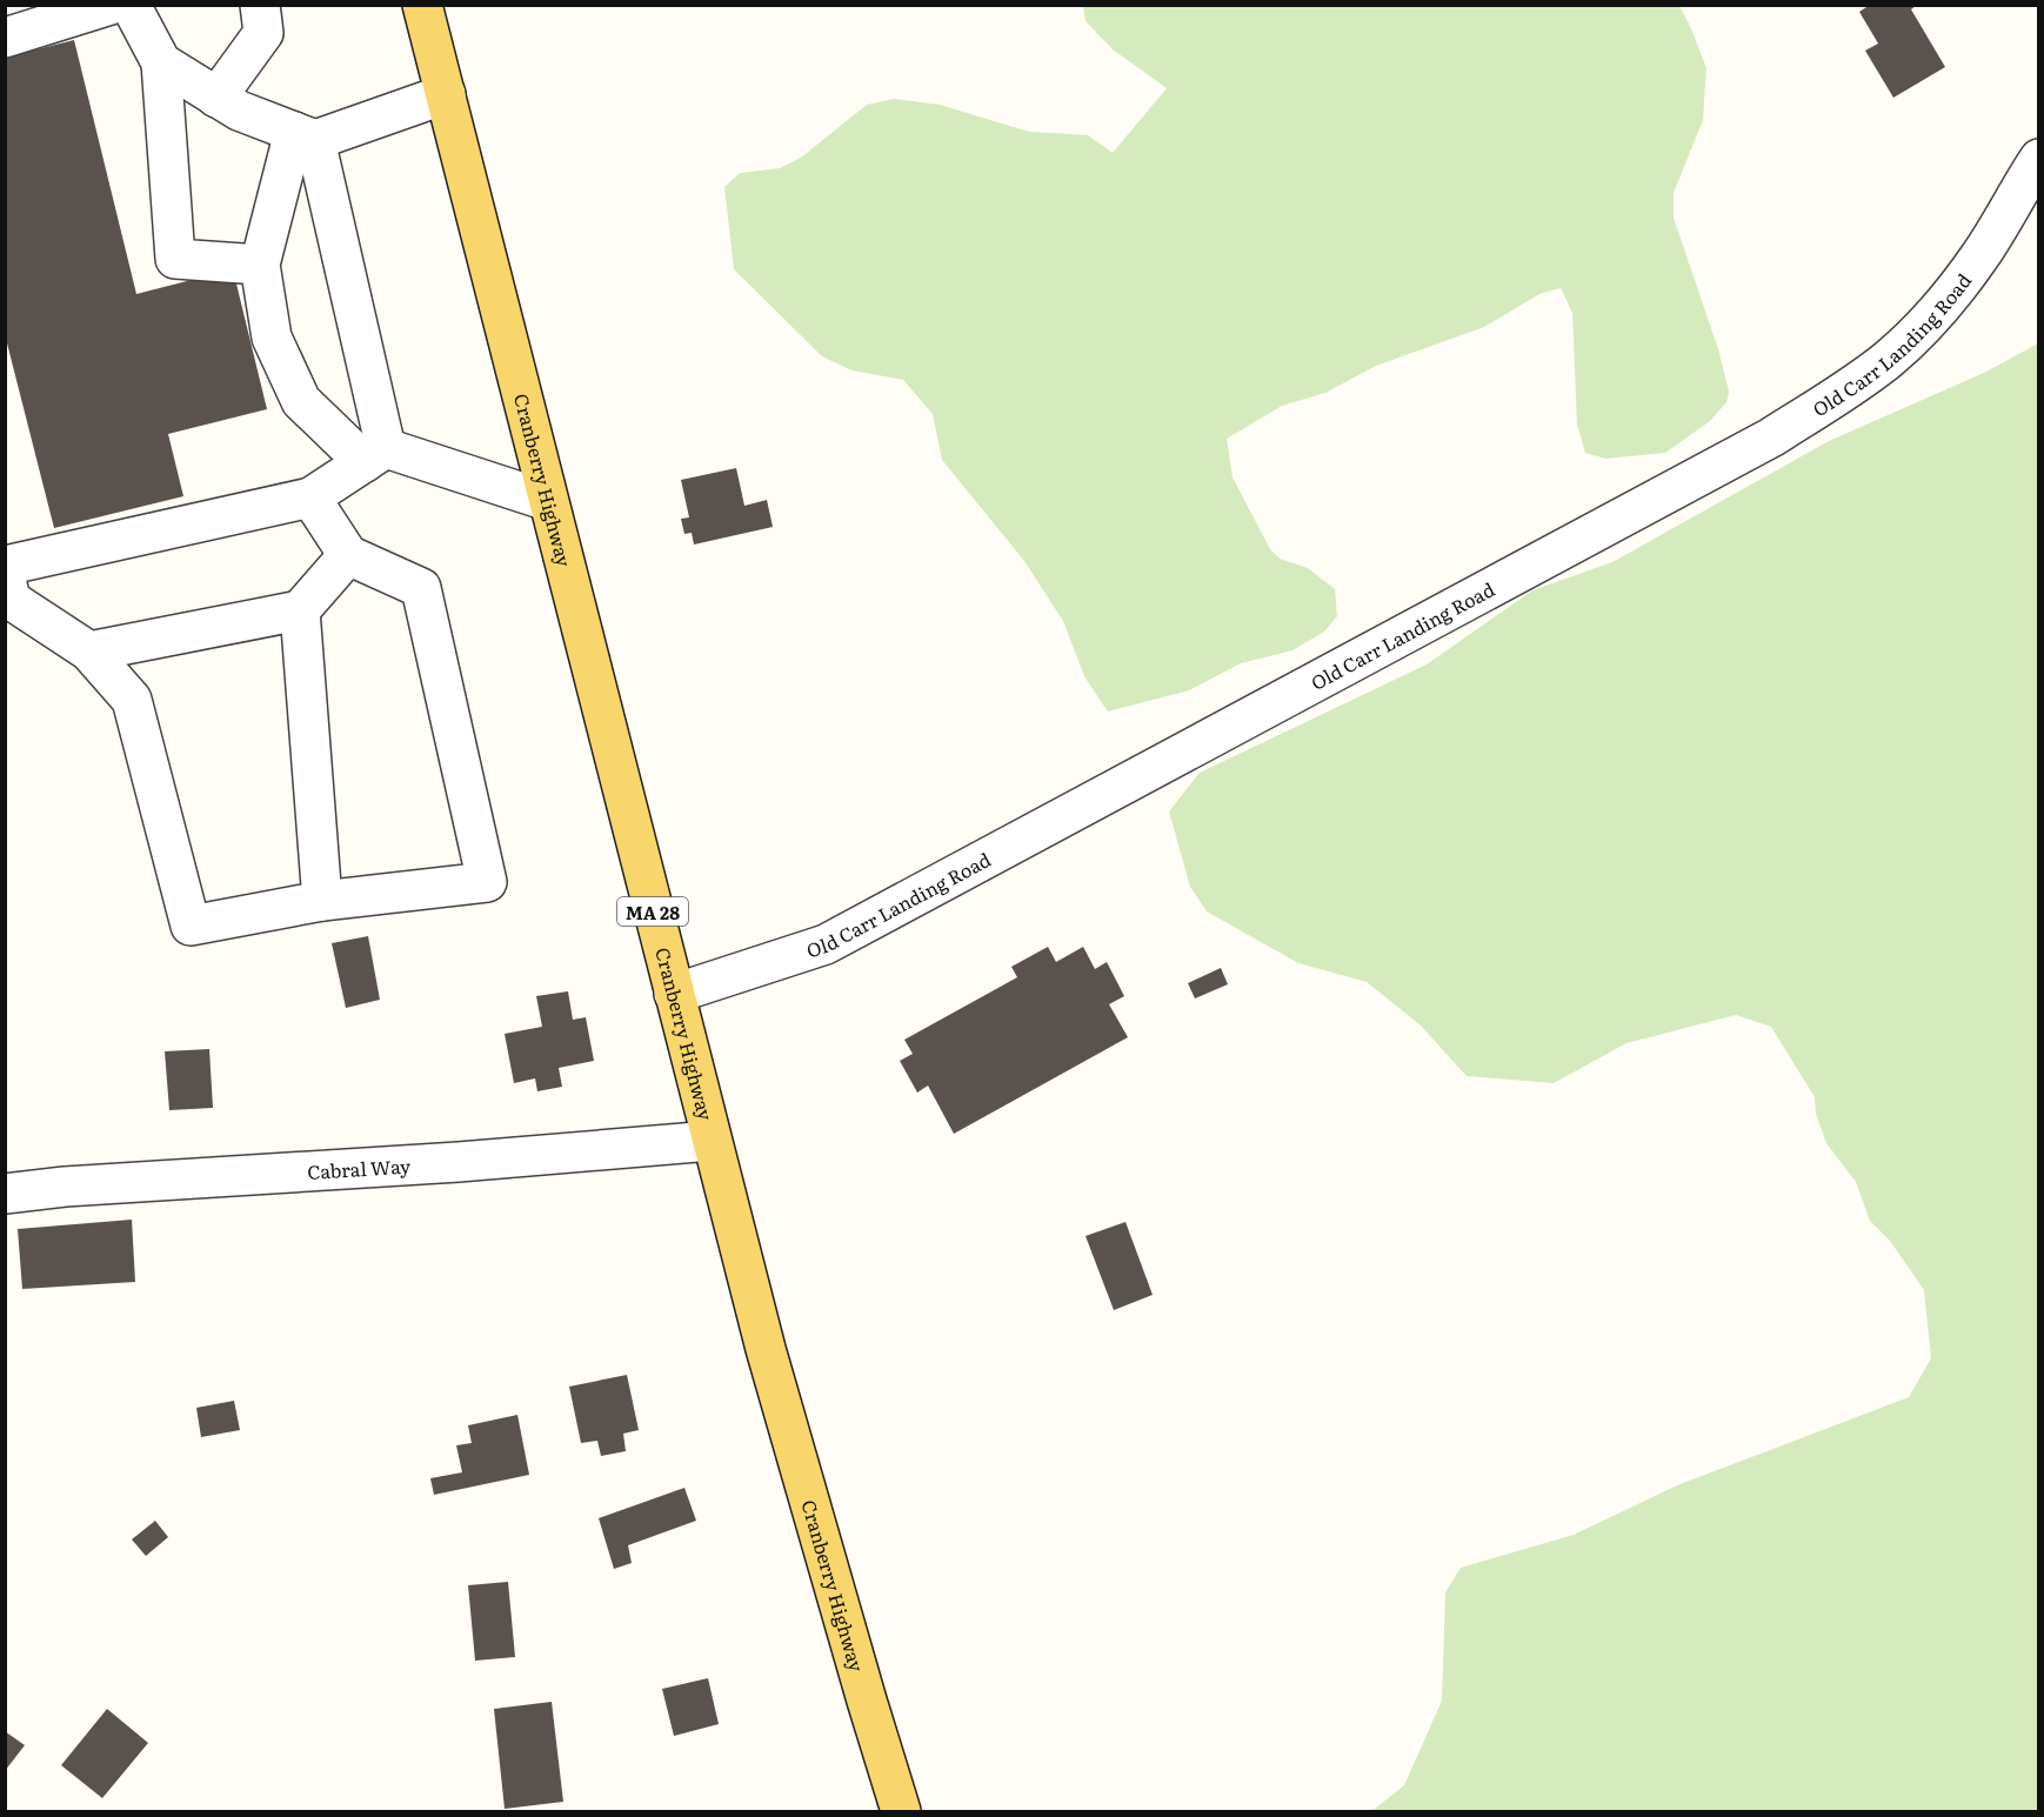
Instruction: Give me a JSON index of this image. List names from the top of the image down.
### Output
{
  "streets": {
    "main road": ["Cranberry Highway", "MA 28"],
    "street": ["Old Carr Landing Road", "Cabral Way"]
  },
  "crossings": [
    ["Old Carr Landing Road", "Cranberry Highway"],
    ["Cranberry Highway", "Cabral Way"]
  ]
}
